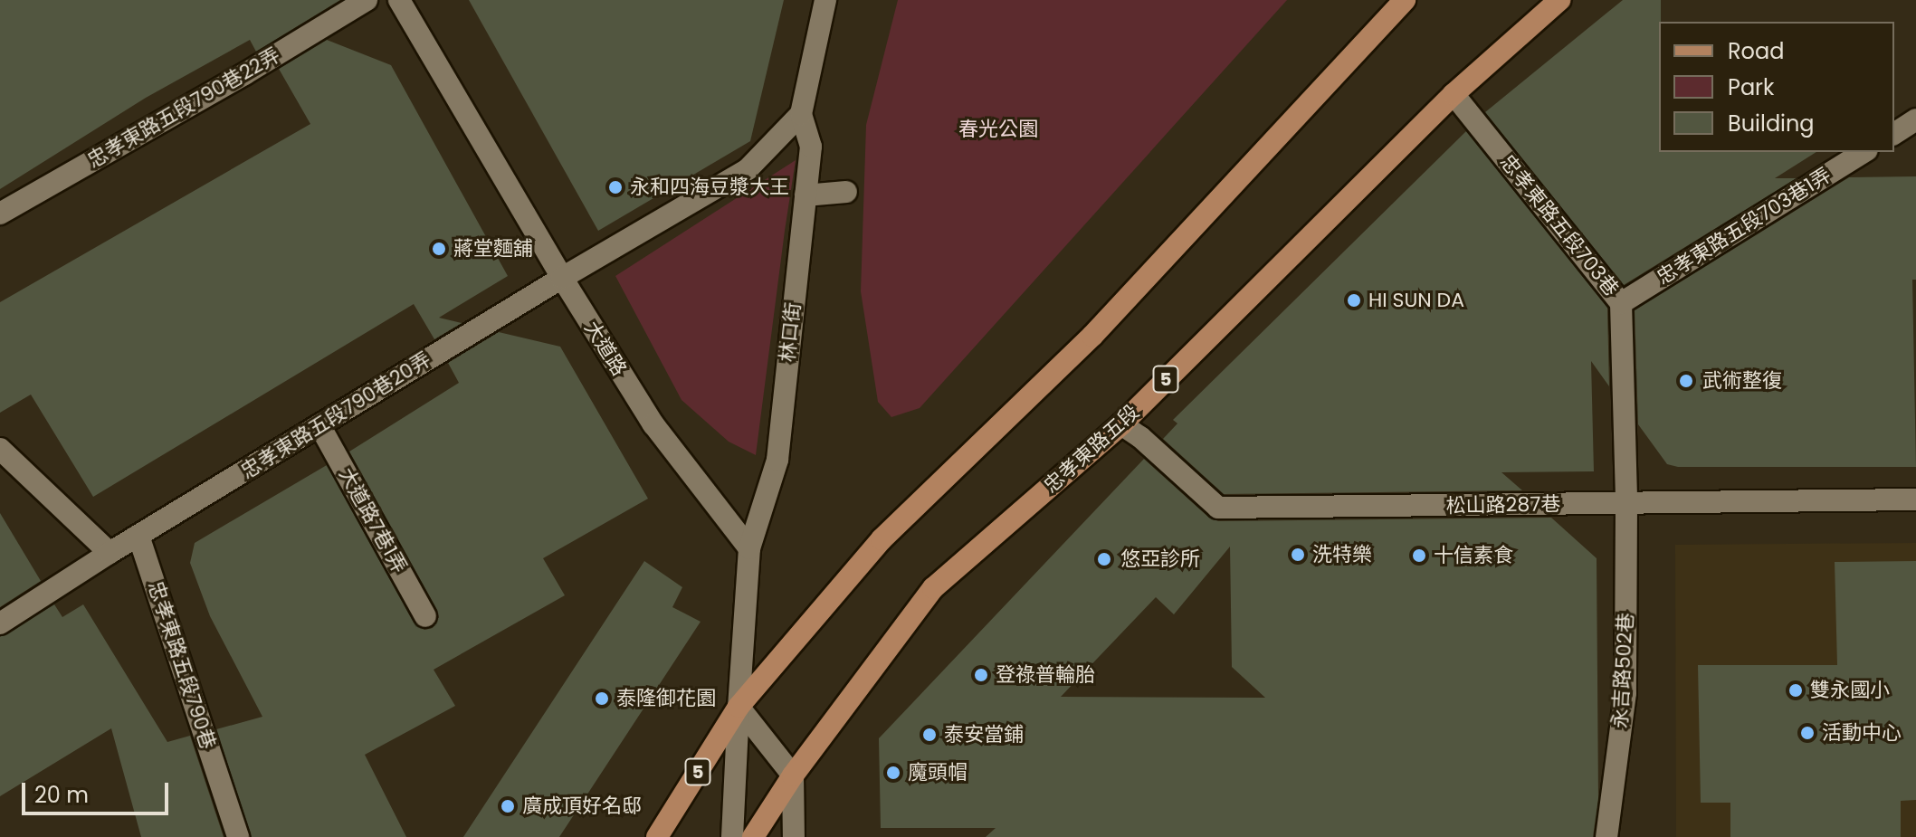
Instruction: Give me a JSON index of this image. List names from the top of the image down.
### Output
{
  "streets": {
    "main road": ["5", "忠孝東路五段"],
    "street": [
      "忠孝東路五段790巷22弄",
      "忠孝東路五段703巷",
      "忠孝東路五段703巷1弄",
      "林口街",
      "大道路",
      "忠孝東路五段790巷20弄",
      "松山路287巷",
      "大道路7巷1弄",
      "忠孝東路五段790巷",
      "永吉路502巷"
    ]
  },
  "crossings": [
    ["忠孝東路五段703巷", "忠孝東路五段703巷1弄"],
    ["忠孝東路五段703巷", "忠孝東路五段"],
    ["忠孝東路五段703巷", "松山路287巷"],
    ["忠孝東路五段703巷", "永吉路502巷"],
    ["林口街", "大道路"],
    ["大道路", "忠孝東路五段790巷20弄"],
    ["忠孝東路五段790巷20弄", "大道路7巷1弄"],
    ["忠孝東路五段790巷20弄", "忠孝東路五段790巷"],
    ["忠孝東路五段", "松山路287巷"],
    ["松山路287巷", "永吉路502巷"]
  ],
  "parks": ["春光公園"],
  "places": [
    "永和四海豆漿大王",
    "蔣堂麵舖",
    "HI SUN DA",
    "武術整復",
    "洗特樂",
    "十信素食",
    "悠亞診所",
    "登祿普輪胎",
    "雙永國小",
    "泰隆御花園",
    "活動中心",
    "泰安當鋪",
    "魔頭帽",
    "廣成頂好名邸"
  ],
  "legend": ["Road", "Park", "Building"],
  "scale_bar": "20 m"
}
